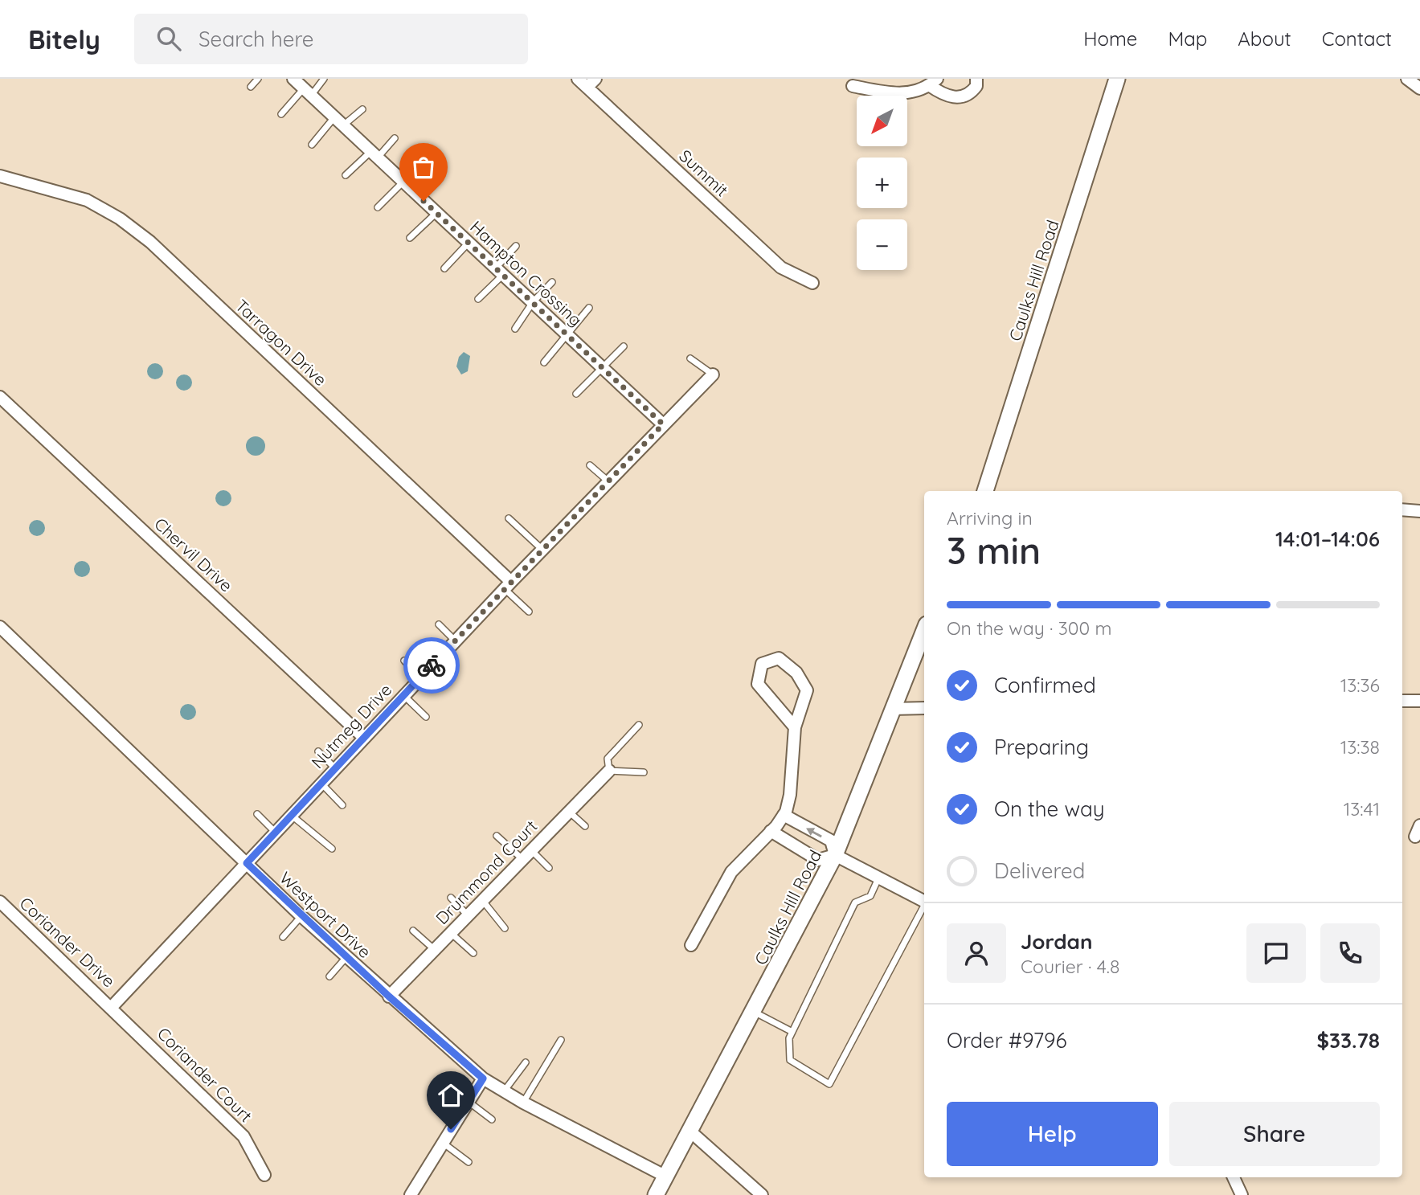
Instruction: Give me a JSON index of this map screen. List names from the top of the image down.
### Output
{
  "streets": {
    "main road": ["Caulks Hill Road"],
    "street": [
      "Summit",
      "Hampton Crossing",
      "Tarragon Drive",
      "Chervil Drive",
      "Nutmeg Drive",
      "Drummond Court",
      "Westport Drive",
      "Coriander Drive",
      "Coriander Court"
    ]
  },
  "crossings": [
    ["Hampton Crossing", "Nutmeg Drive"],
    ["Caulks Hill Road", "Westport Drive"],
    ["Tarragon Drive", "Nutmeg Drive"],
    ["Chervil Drive", "Nutmeg Drive"],
    ["Nutmeg Drive", "Westport Drive"],
    ["Nutmeg Drive", "Coriander Drive"],
    ["Nutmeg Drive", "Coriander Court"],
    ["Drummond Court", "Westport Drive"],
    ["Coriander Drive", "Coriander Court"]
  ],
  "north": "bottom left",
  "page": {
    "header": "Bitely",
    "search": "Search here",
    "nav": [
      "Home",
      "Map",
      "About",
      "Contact"
    ],
    "map_buttons": ["+", "−"],
    "heading": ["3 min", "Arriving in", "14:01–14:06"],
    "panel": [
      "Jordan",
      "Courier · 4.8",
      "Order #9796",
      "$33.78"
    ],
    "bar": "On the way · 300 m",
    "list": [
      ["Confirmed", "13:36"],
      ["Preparing", "13:38"],
      ["On the way", "13:41"],
      "Delivered"
    ],
    "buttons": ["Help", "Share"]
  }
}
